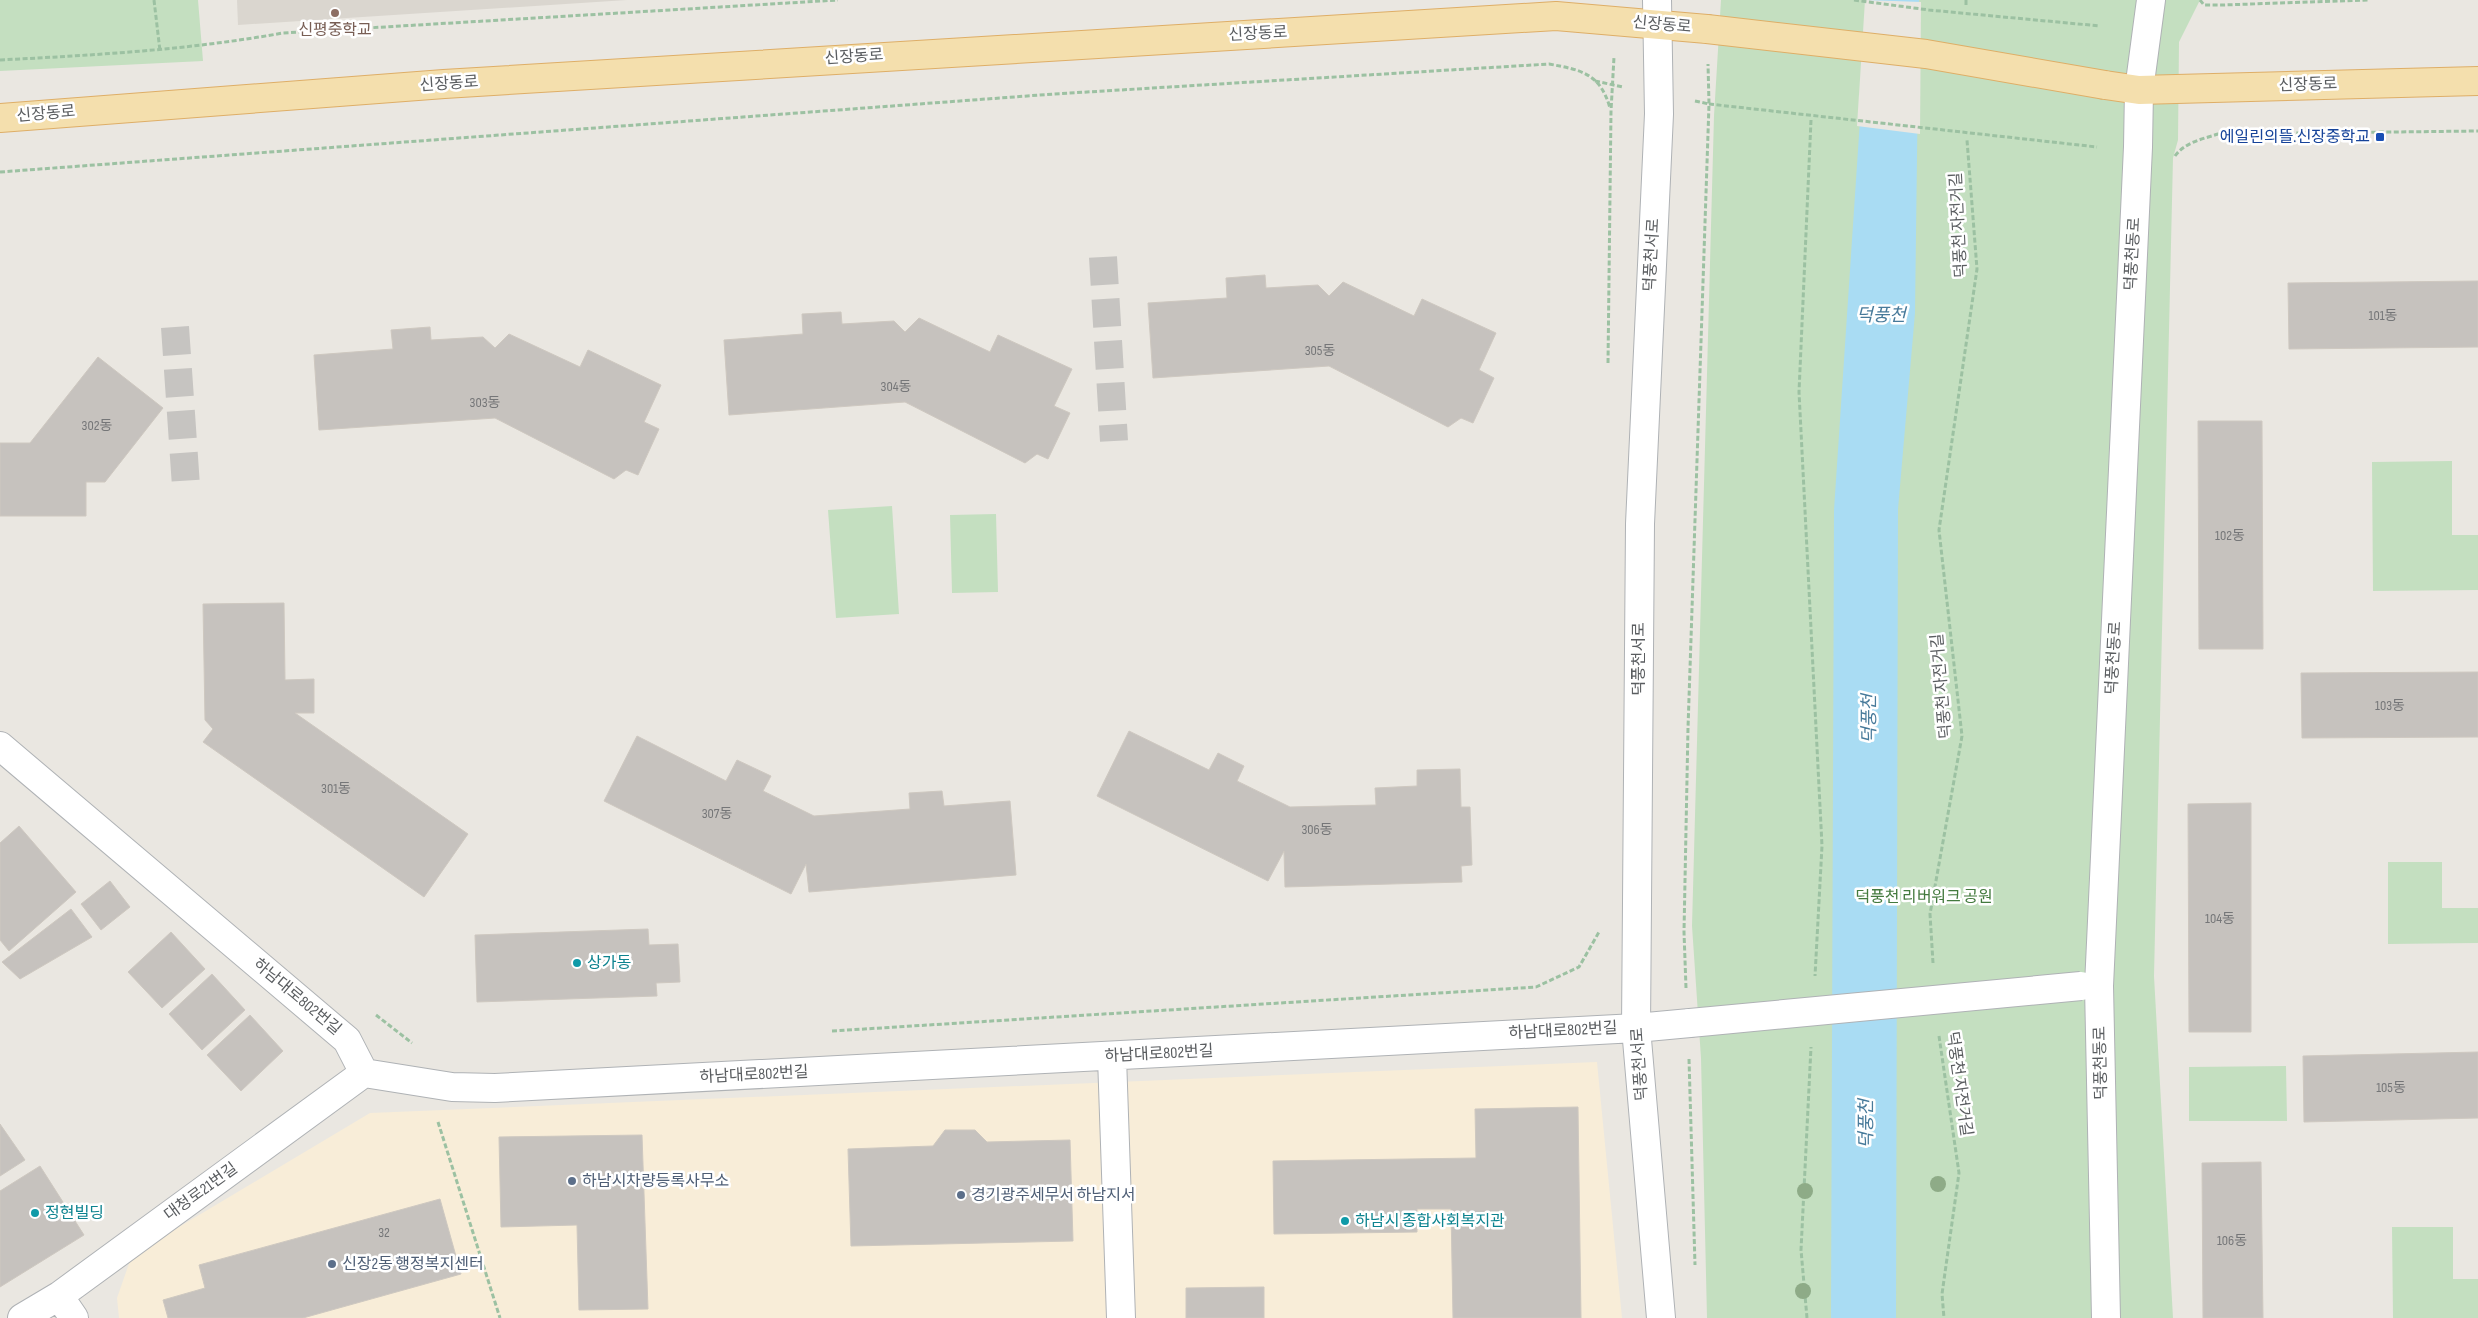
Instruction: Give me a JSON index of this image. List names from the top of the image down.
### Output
{
  "streets": {
    "main road": ["신장동로"],
    "street": [
      "덕풍천동로",
      "덕풍천서로",
      "하남대로802번길",
      "대청로21번길"
    ],
    "path": ["덕풍천 자전거길"]
  },
  "crossings": [
    ["신장동로", "덕풍천동로"],
    ["신장동로", "덕풍천서로"],
    ["덕풍천동로", "하남대로802번길"],
    ["덕풍천서로", "하남대로802번길"],
    ["하남대로802번길", "대청로21번길"]
  ],
  "water": ["덕풍천"],
  "parks": ["덕풍천 리버워크 공원"],
  "places": {
    "other": [
      "신평중학교",
      "상가동",
      "하남시차량등록사무소",
      "경기광주세무서 하남지서",
      "정현빌딩",
      "하남시 종합사회복지관",
      "신장2동 행정복지센터"
    ],
    "transit": ["에일린의뜰.신장중학교"]
  },
  "house_numbers": [
    "101동",
    "305동",
    "304동",
    "303동",
    "302동",
    "102동",
    "103동",
    "301동",
    "307동",
    "306동",
    "104동",
    "105동",
    "32",
    "106동"
  ]
}
